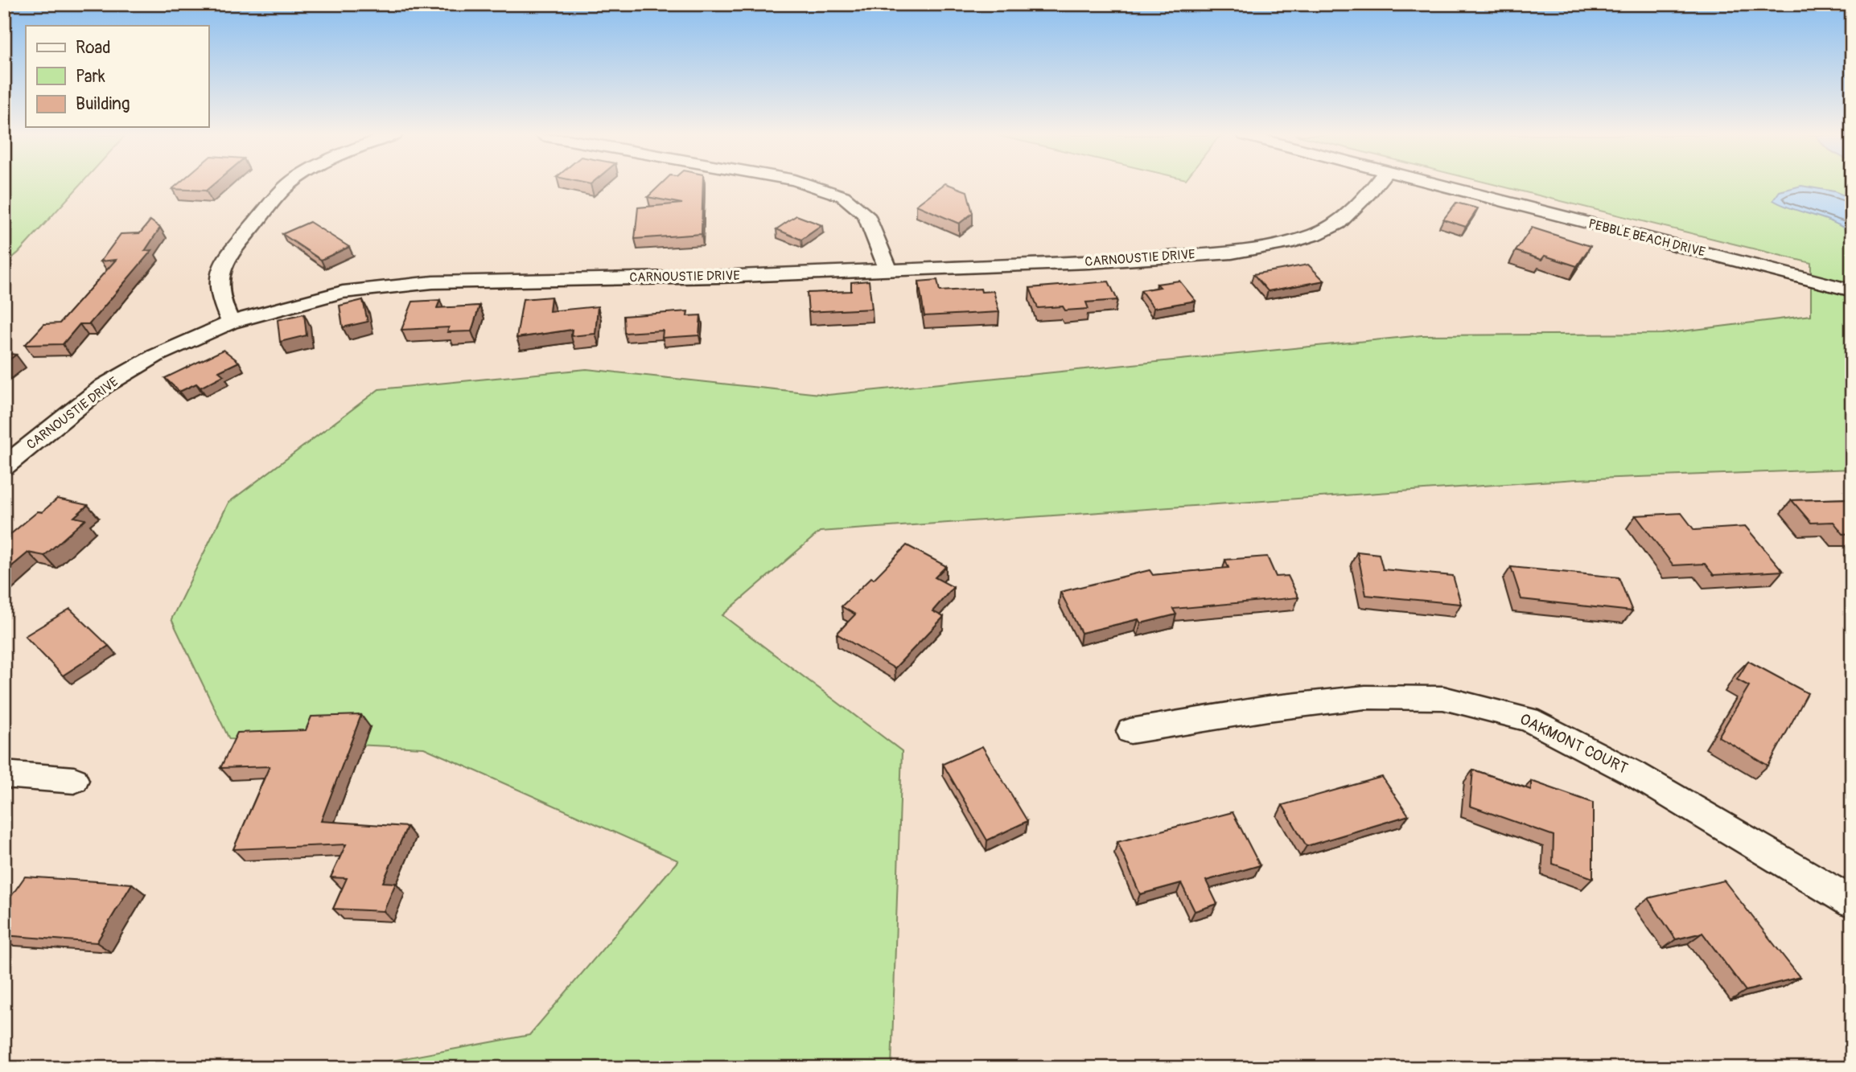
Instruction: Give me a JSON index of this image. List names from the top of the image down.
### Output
{
  "streets": {
    "street": ["PEBBLE BEACH DRIVE", "CARNOUSTIE DRIVE", "OAKMONT COURT"]
  },
  "legend": ["Road", "Park", "Building"]
}
